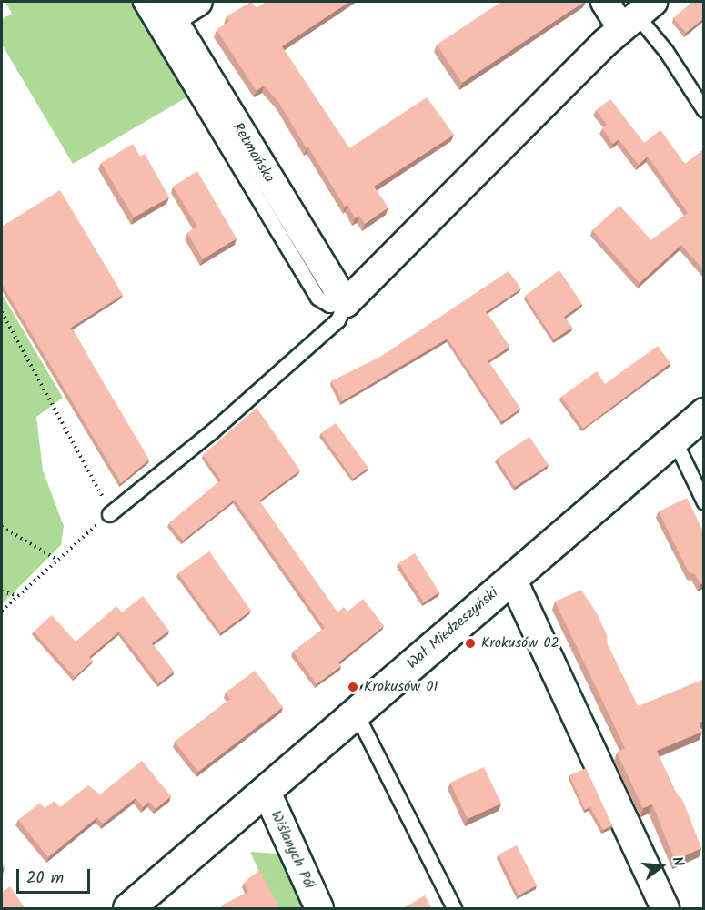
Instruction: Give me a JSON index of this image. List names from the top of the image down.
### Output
{
  "streets": {
    "main road": ["Wał Miedzeszyński"],
    "street": ["Retmańska", "Wiślanych Pól"]
  },
  "crossings": [
    ["Wał Miedzeszyński", "Wiślanych Pól"]
  ],
  "places": ["Krokusów 02", "Krokusów 01"],
  "scale_bar": "20 m",
  "north": "right"
}
